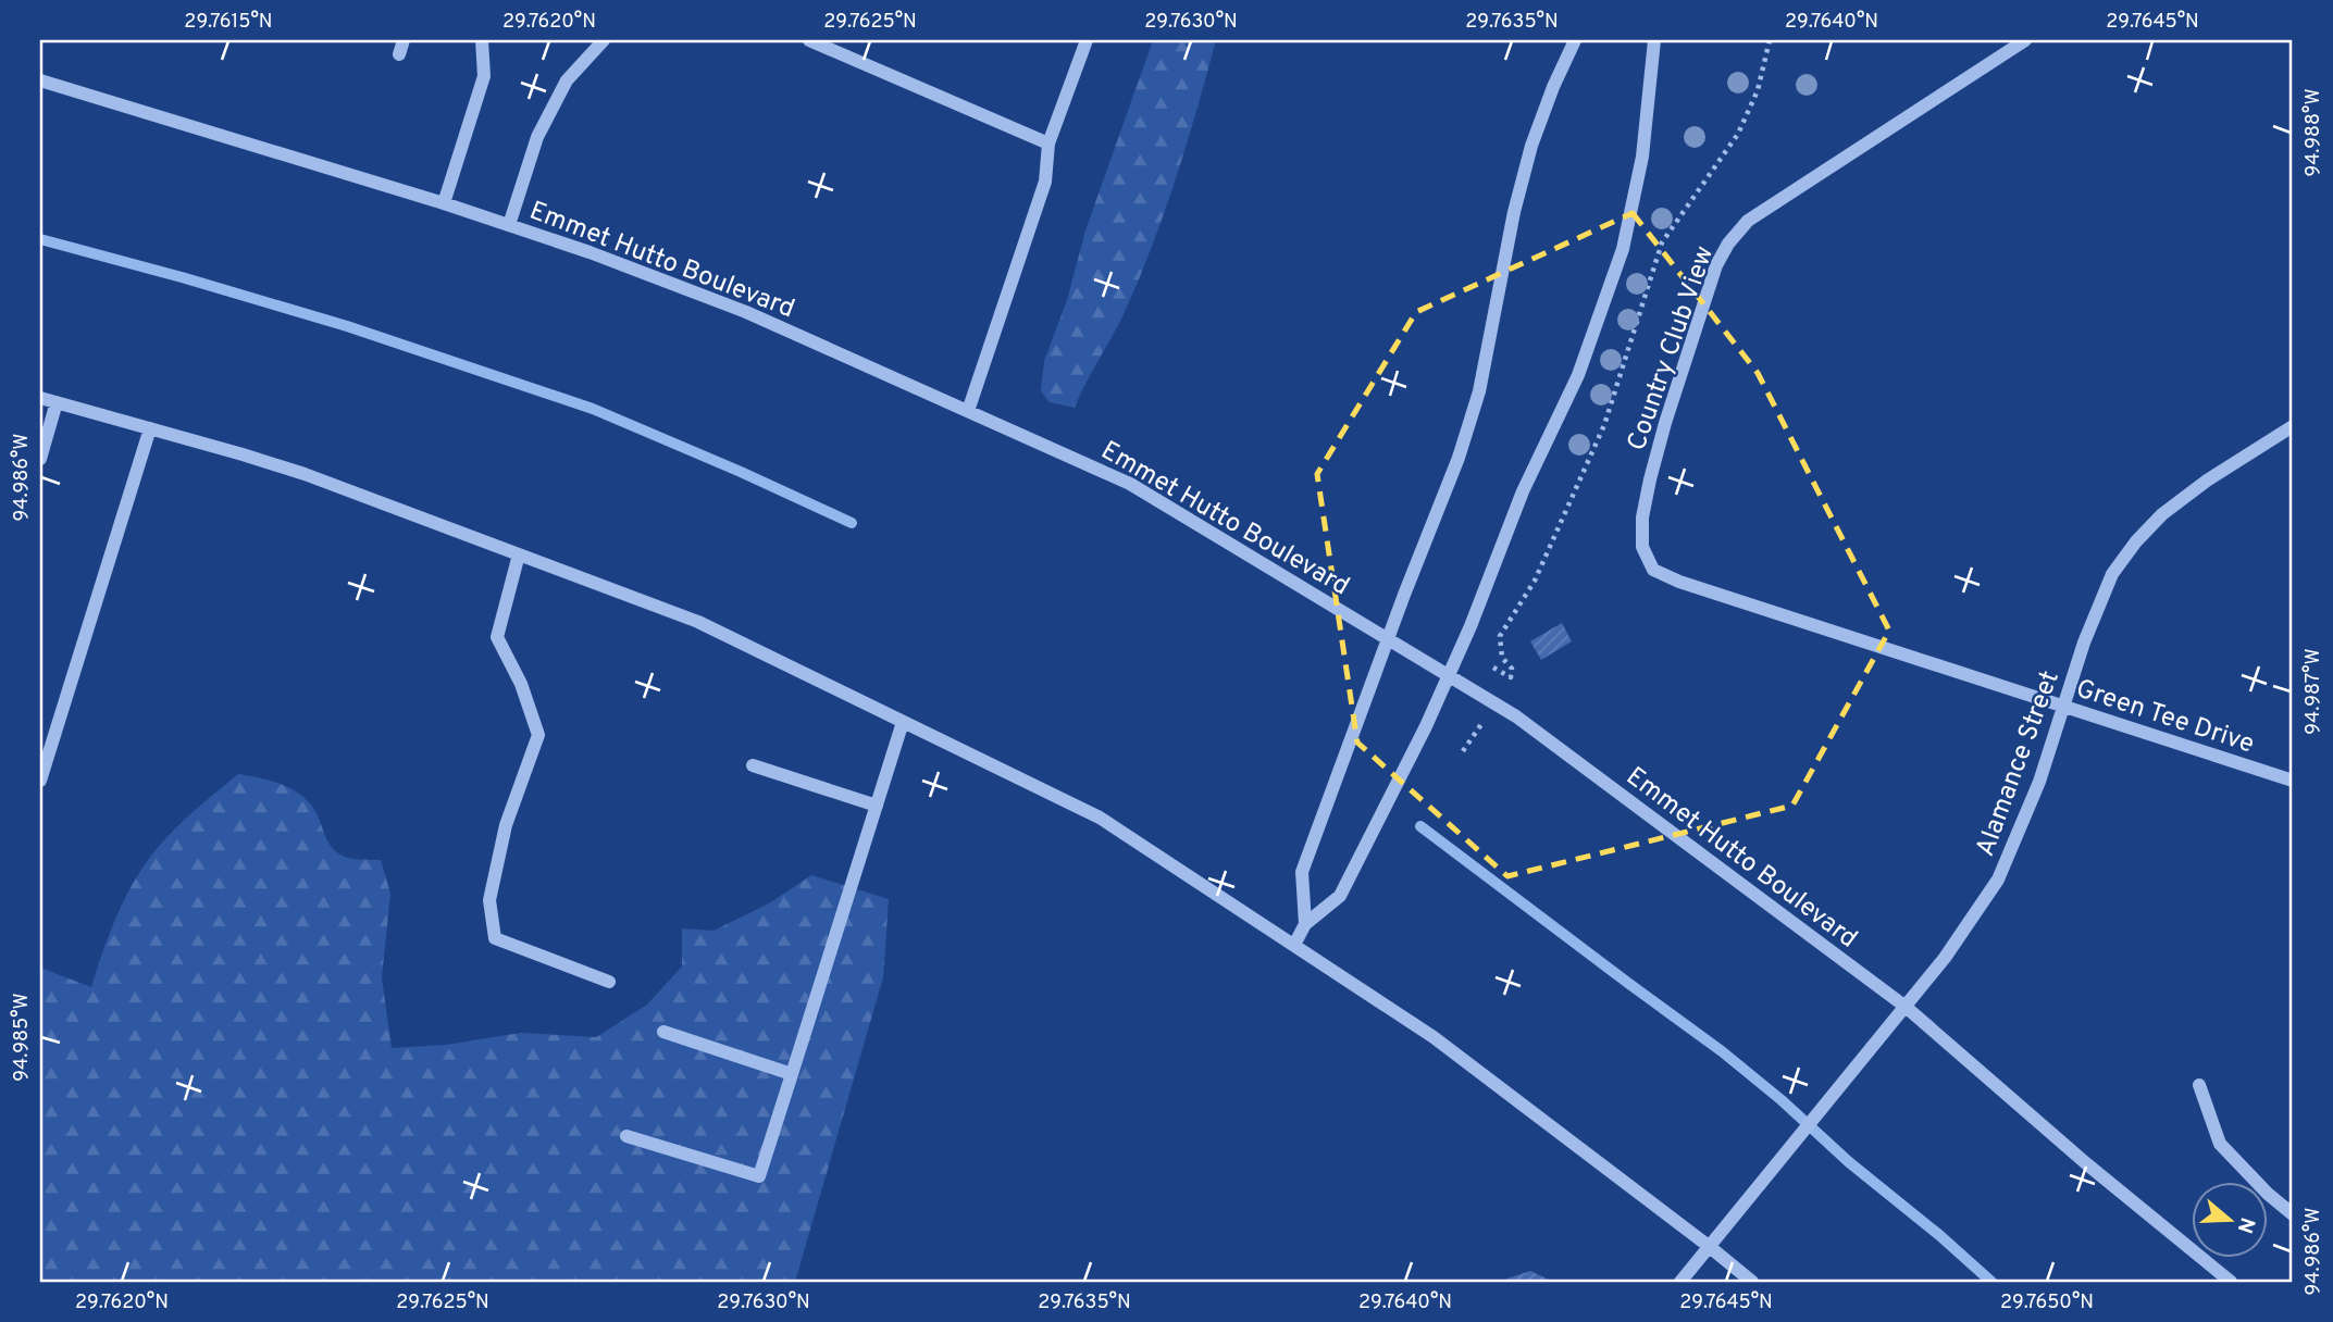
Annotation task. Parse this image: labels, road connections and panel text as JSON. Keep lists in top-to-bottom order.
{
  "streets": {
    "street": [
      "Emmet Hutto Boulevard",
      "Country Club View",
      "Green Tee Drive",
      "Alamance Street"
    ]
  },
  "crossings": [
    ["Emmet Hutto Boulevard", "Alamance Street"],
    ["Country Club View", "Green Tee Drive"],
    ["Green Tee Drive", "Alamance Street"]
  ],
  "north": "right",
  "coordinates": [
    "29.7615°N",
    "29.7620°N",
    "29.7625°N",
    "29.7630°N",
    "29.7635°N",
    "29.7640°N",
    "29.7645°N",
    "94.988°W",
    "94.986°W",
    "94.987°W",
    "94.985°W",
    "29.7650°N"
  ]
}
